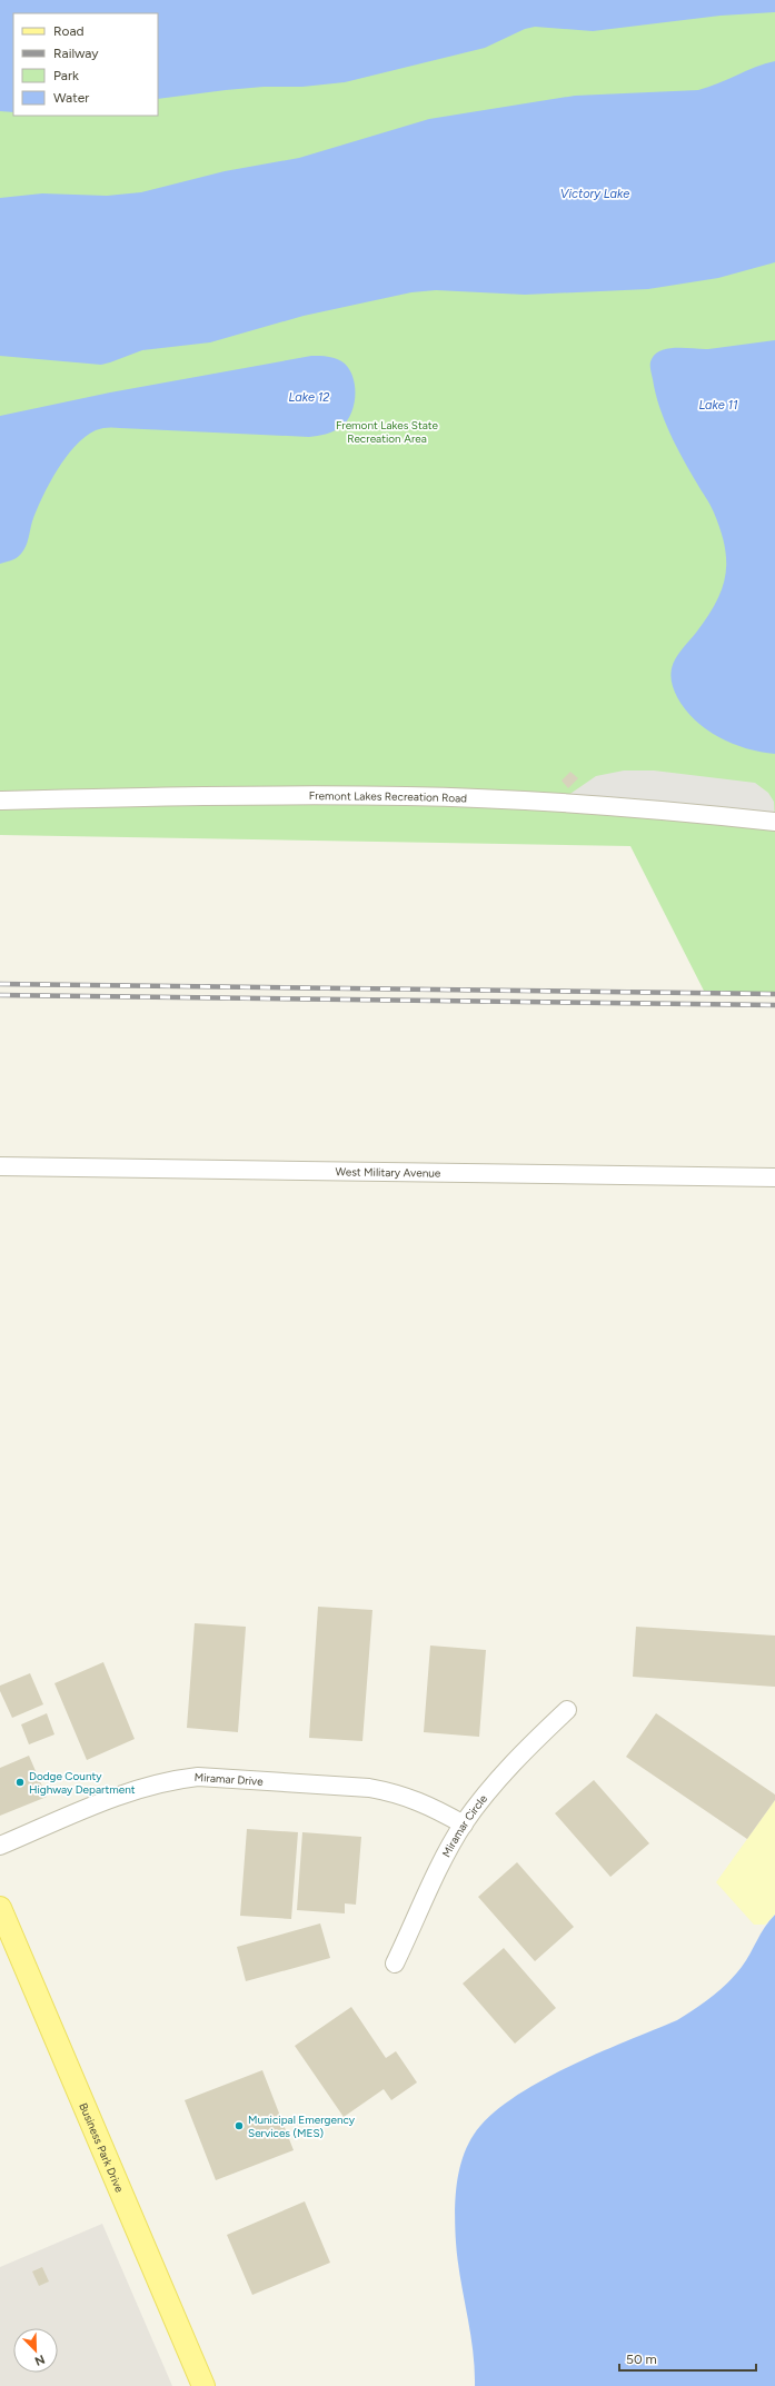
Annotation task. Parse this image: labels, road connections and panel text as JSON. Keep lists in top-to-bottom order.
{
  "streets": {
    "main road": ["Business Park Drive"],
    "street": [
      "Fremont Lakes Recreation Road",
      "West Military Avenue",
      "Miramar Drive",
      "Miramar Circle"
    ]
  },
  "crossings": [
    ["Miramar Drive", "Miramar Circle"]
  ],
  "water": ["Victory Lake", "Lake 12", "Lake 11"],
  "parks": ["Fremont Lakes State Recreation Area"],
  "places": ["Dodge County Highway Department", "Municipal Emergency Services (MES)"],
  "legend": [
    "Road",
    "Railway",
    "Park",
    "Water"
  ],
  "scale_bar": "50 m",
  "north": "bottom right"
}
